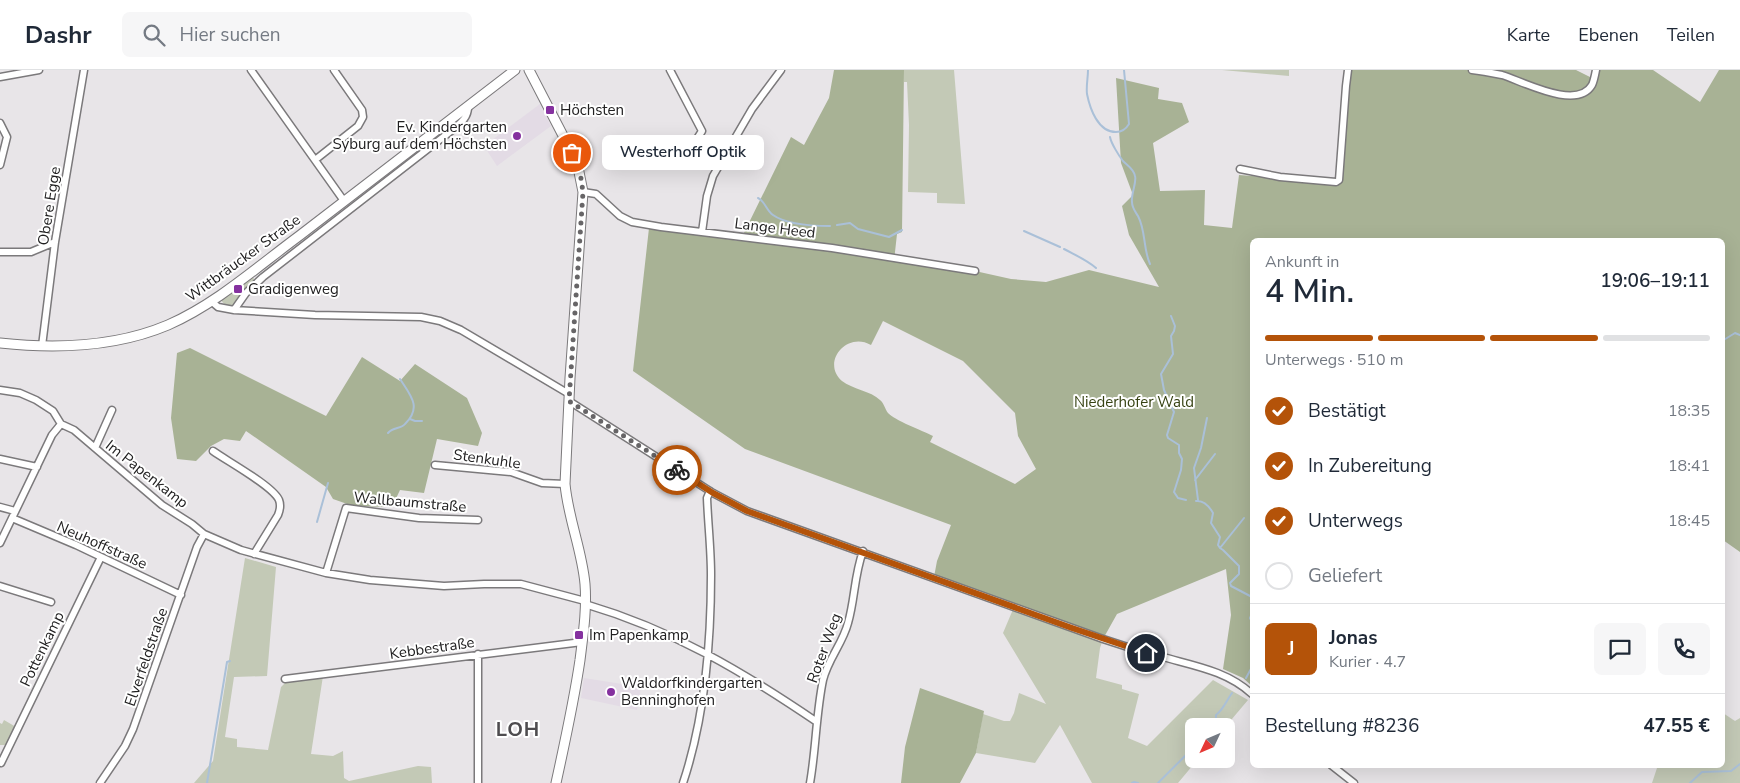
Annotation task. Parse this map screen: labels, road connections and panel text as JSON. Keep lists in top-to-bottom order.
{
  "streets": {
    "main road": ["Wittbräucker Straße"],
    "street": [
      "Obere Egge",
      "Lange Heed",
      "Stenkuhle",
      "Im Papenkamp",
      "Wallbaumstraße",
      "Neuhoffstraße",
      "Kebbestraße",
      "Roter Weg",
      "Pottenkamp",
      "Elverfeldstraße"
    ]
  },
  "crossings": [
    ["Obere Egge", "Wittbräucker Straße"],
    ["Im Papenkamp", "Wallbaumstraße"],
    ["Im Papenkamp", "Roter Weg"],
    ["Im Papenkamp", "Elverfeldstraße"],
    ["Neuhoffstraße", "Pottenkamp"],
    ["Neuhoffstraße", "Elverfeldstraße"]
  ],
  "districts": ["LOH"],
  "parks": ["Niederhofer Wald"],
  "places": {
    "transit": ["Höchsten", "Gradigenweg", "Im Papenkamp"],
    "other": ["Ev. Kindergarten Syburg auf dem Höchsten", "Westerhoff Optik", "Waldorfkindergarten Benninghofen"]
  },
  "north": "bottom left",
  "page": {
    "header": "Dashr",
    "search": "Hier suchen",
    "nav": ["Karte", "Ebenen", "Teilen"],
    "bubble": "Westerhoff Optik",
    "heading": ["4 Min.", "Ankunft in", "19:06–19:11"],
    "panel": [
      "Jonas",
      "Kurier · 4.7",
      "Bestellung #8236",
      "47.55 €"
    ],
    "bar": "Unterwegs · 510 m",
    "list": [
      ["Bestätigt", "18:35"],
      ["In Zubereitung", "18:41"],
      ["Unterwegs", "18:45"],
      "Geliefert"
    ],
    "round": "J"
  }
}
